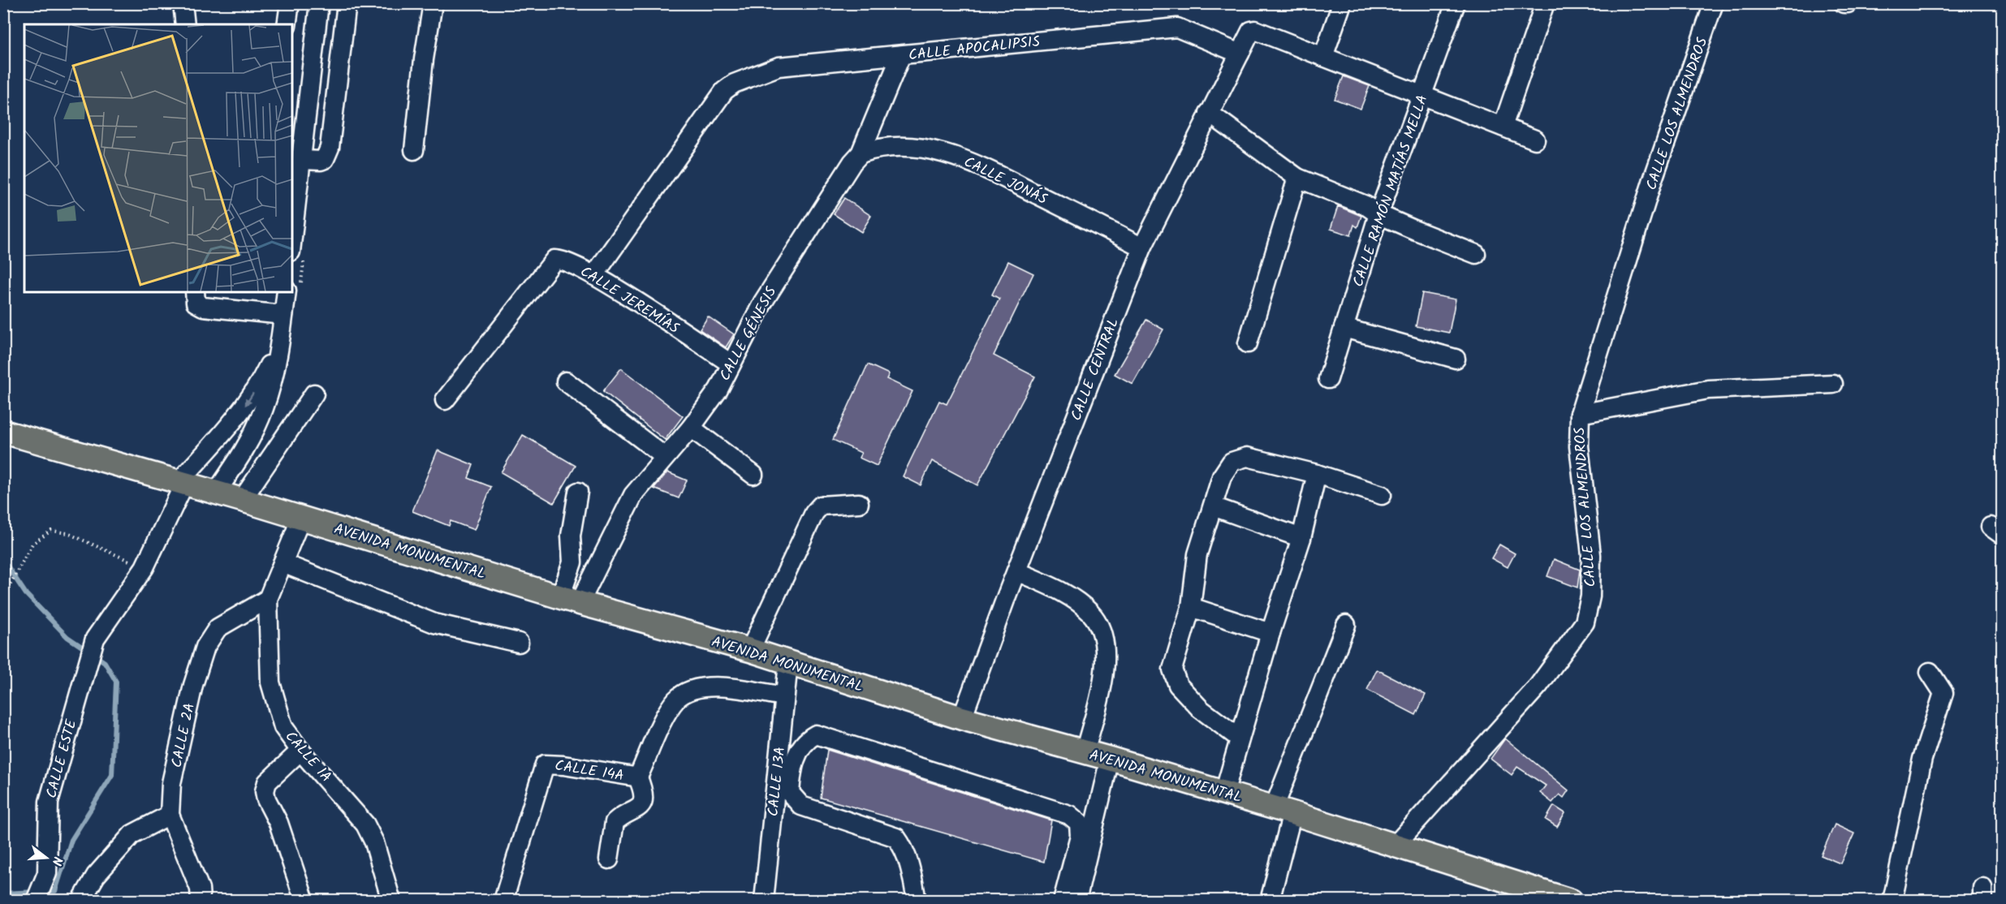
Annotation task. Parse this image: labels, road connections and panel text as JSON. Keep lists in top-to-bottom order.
{
  "streets": {
    "main road": ["AVENIDA MONUMENTAL"],
    "street": [
      "CALLE APOCALIPSIS",
      "CALLE LOS ALMENDROS",
      "CALLE JONÁS",
      "CALLE RAMÓN MATÍAS MELLA",
      "CALLE JEREMÍAS",
      "CALLE GÉNESIS",
      "CALLE CENTRAL",
      "CALLE 2A",
      "CALLE 1A",
      "CALLE ESTE",
      "CALLE 14A",
      "CALLE 13A"
    ]
  },
  "crossings": [
    ["CALLE APOCALIPSIS", "CALLE JEREMÍAS"],
    ["CALLE APOCALIPSIS", "CALLE GÉNESIS"],
    ["CALLE APOCALIPSIS", "CALLE CENTRAL"],
    ["CALLE LOS ALMENDROS", "AVENIDA MONUMENTAL"],
    ["CALLE JONÁS", "CALLE GÉNESIS"],
    ["CALLE JONÁS", "CALLE CENTRAL"],
    ["CALLE JEREMÍAS", "CALLE GÉNESIS"],
    ["CALLE GÉNESIS", "AVENIDA MONUMENTAL"],
    ["CALLE CENTRAL", "AVENIDA MONUMENTAL"],
    ["AVENIDA MONUMENTAL", "CALLE 1A"],
    ["AVENIDA MONUMENTAL", "CALLE 13A"],
    ["CALLE 2A", "CALLE 1A"],
    ["CALLE 14A", "CALLE 13A"]
  ],
  "north": "right"
}
